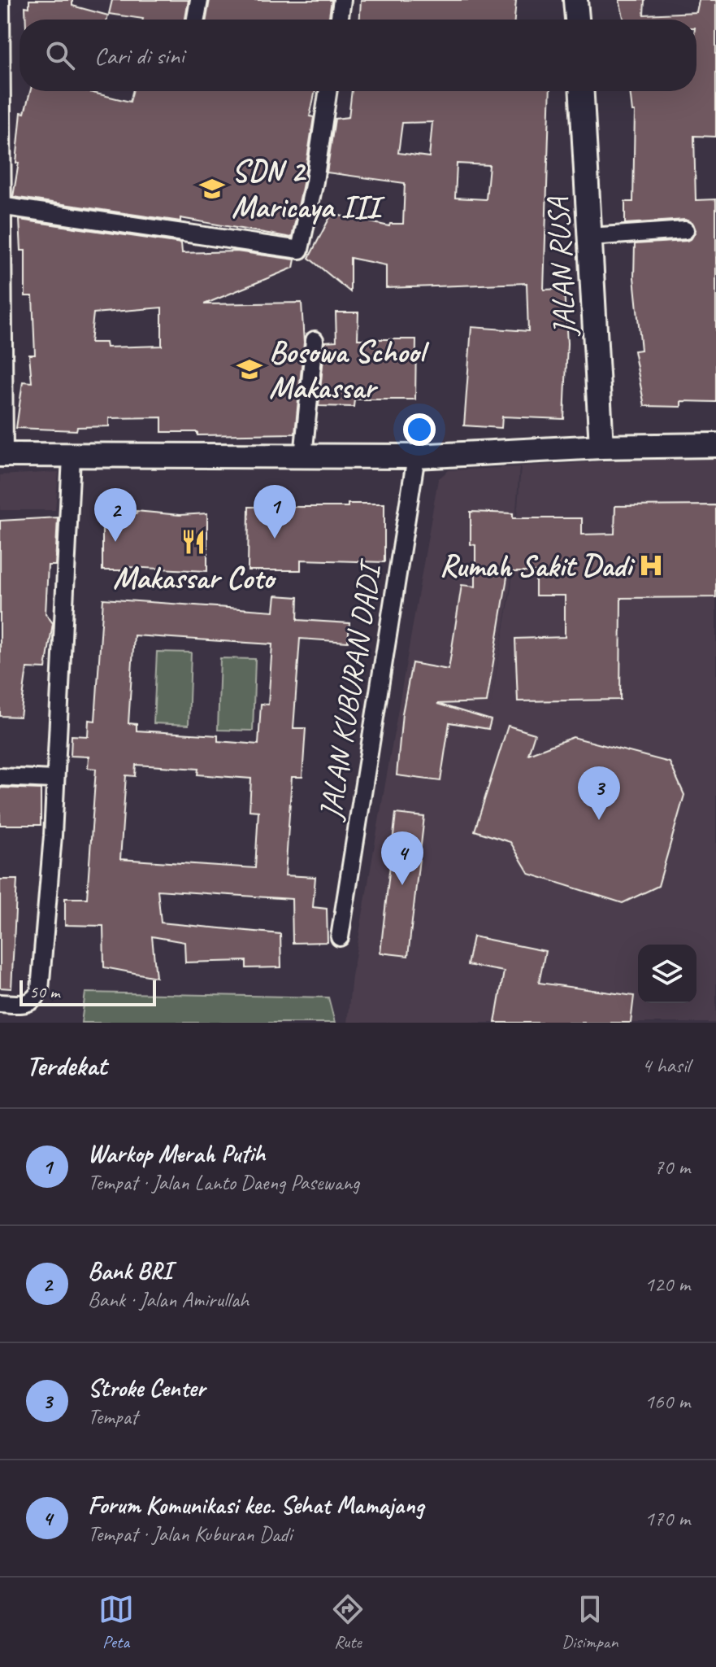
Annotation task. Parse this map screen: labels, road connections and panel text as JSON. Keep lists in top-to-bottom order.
{
  "streets": {
    "main road": ["JALAN RUSA"],
    "street": ["JALAN KUBURAN DADI"]
  },
  "places": {
    "school or university": ["SDN 2 Maricaya III", "Bosowa School Makassar"],
    "restaurant": ["Makassar Coto"],
    "hospital": ["Rumah Sakit Dadi"]
  },
  "scale_bar": "50 m",
  "page": {
    "search": "Cari di sini",
    "pins": [
      "1",
      "2",
      "3",
      "4"
    ],
    "scale": "50 m",
    "heading": ["Terdekat", "4 hasil"],
    "list": [
      {
        "mark": "1",
        "name": "Warkop Merah Putih",
        "note": "Tempat · Jalan Lanto Daeng Pasewang",
        "value": "70 m"
      },
      {
        "mark": "2",
        "name": "Bank BRI",
        "note": "Bank · Jalan Amirullah",
        "value": "120 m"
      },
      {
        "mark": "3",
        "name": "Stroke Center",
        "note": "Tempat",
        "value": "160 m"
      },
      {
        "mark": "4",
        "name": "Forum Komunikasi kec. Sehat Mamajang",
        "note": "Tempat · Jalan Kuburan Dadi",
        "value": "170 m"
      }
    ],
    "nav": ["Peta", "Rute", "Disimpan"]
  }
}
